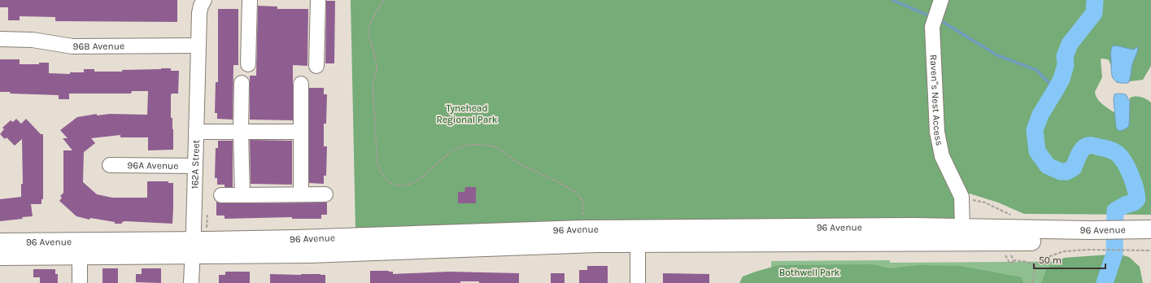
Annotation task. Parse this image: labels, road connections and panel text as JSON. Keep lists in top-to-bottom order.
{
  "streets": {
    "main road": ["96 Avenue"],
    "street": [
      "96B Avenue",
      "Raven\"s Nest Access",
      "162A Street",
      "96A Avenue"
    ]
  },
  "crossings": [
    ["96B Avenue", "162A Street"],
    ["162A Street", "96A Avenue"],
    ["162A Street", "96 Avenue"]
  ],
  "parks": ["Tynehead Regional Park", "Bothwell Park"],
  "scale_bar": "50 m"
}
